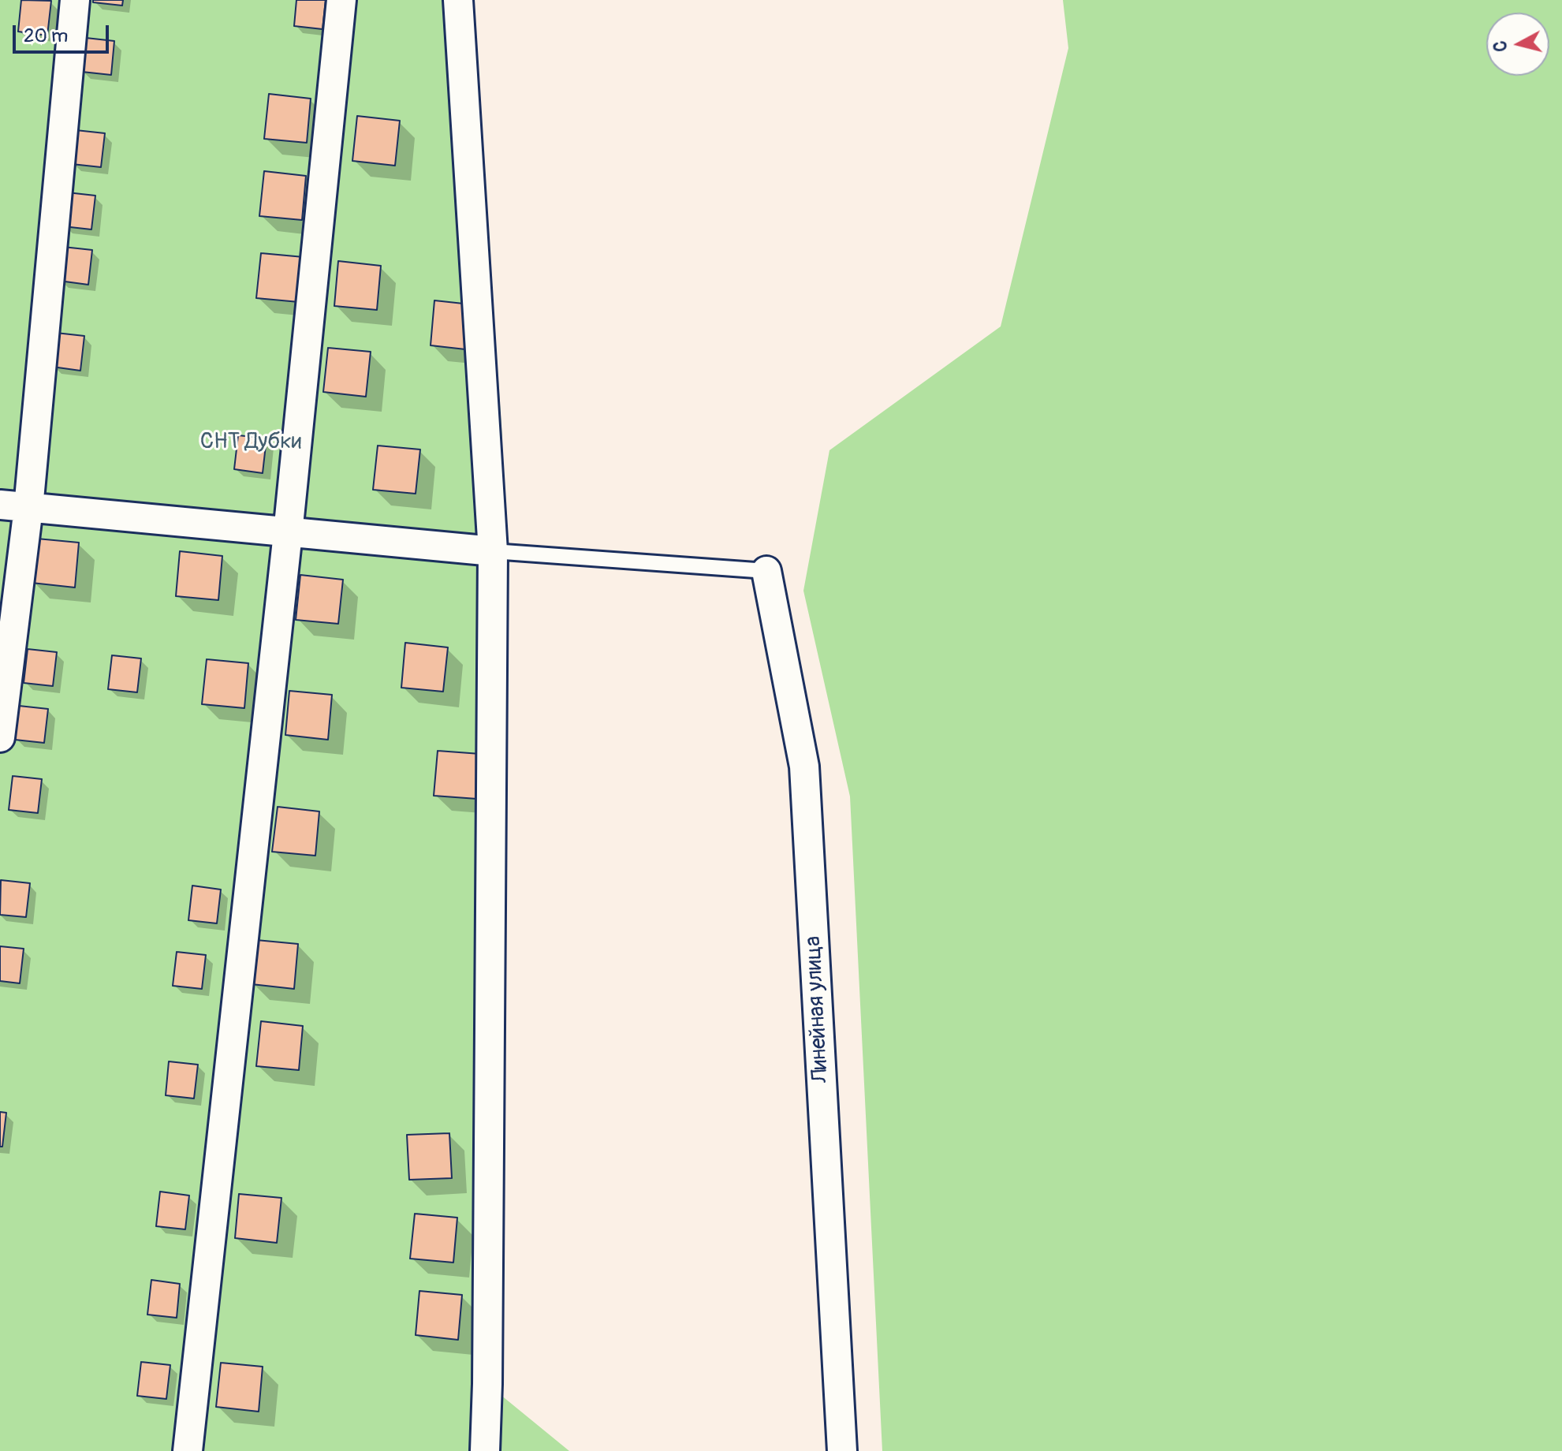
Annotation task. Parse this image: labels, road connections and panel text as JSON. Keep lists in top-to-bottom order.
{
  "streets": {
    "street": ["Линейная улица"]
  },
  "parks": ["СНТ Дубки"],
  "scale_bar": "20 m",
  "north": "left"
}
